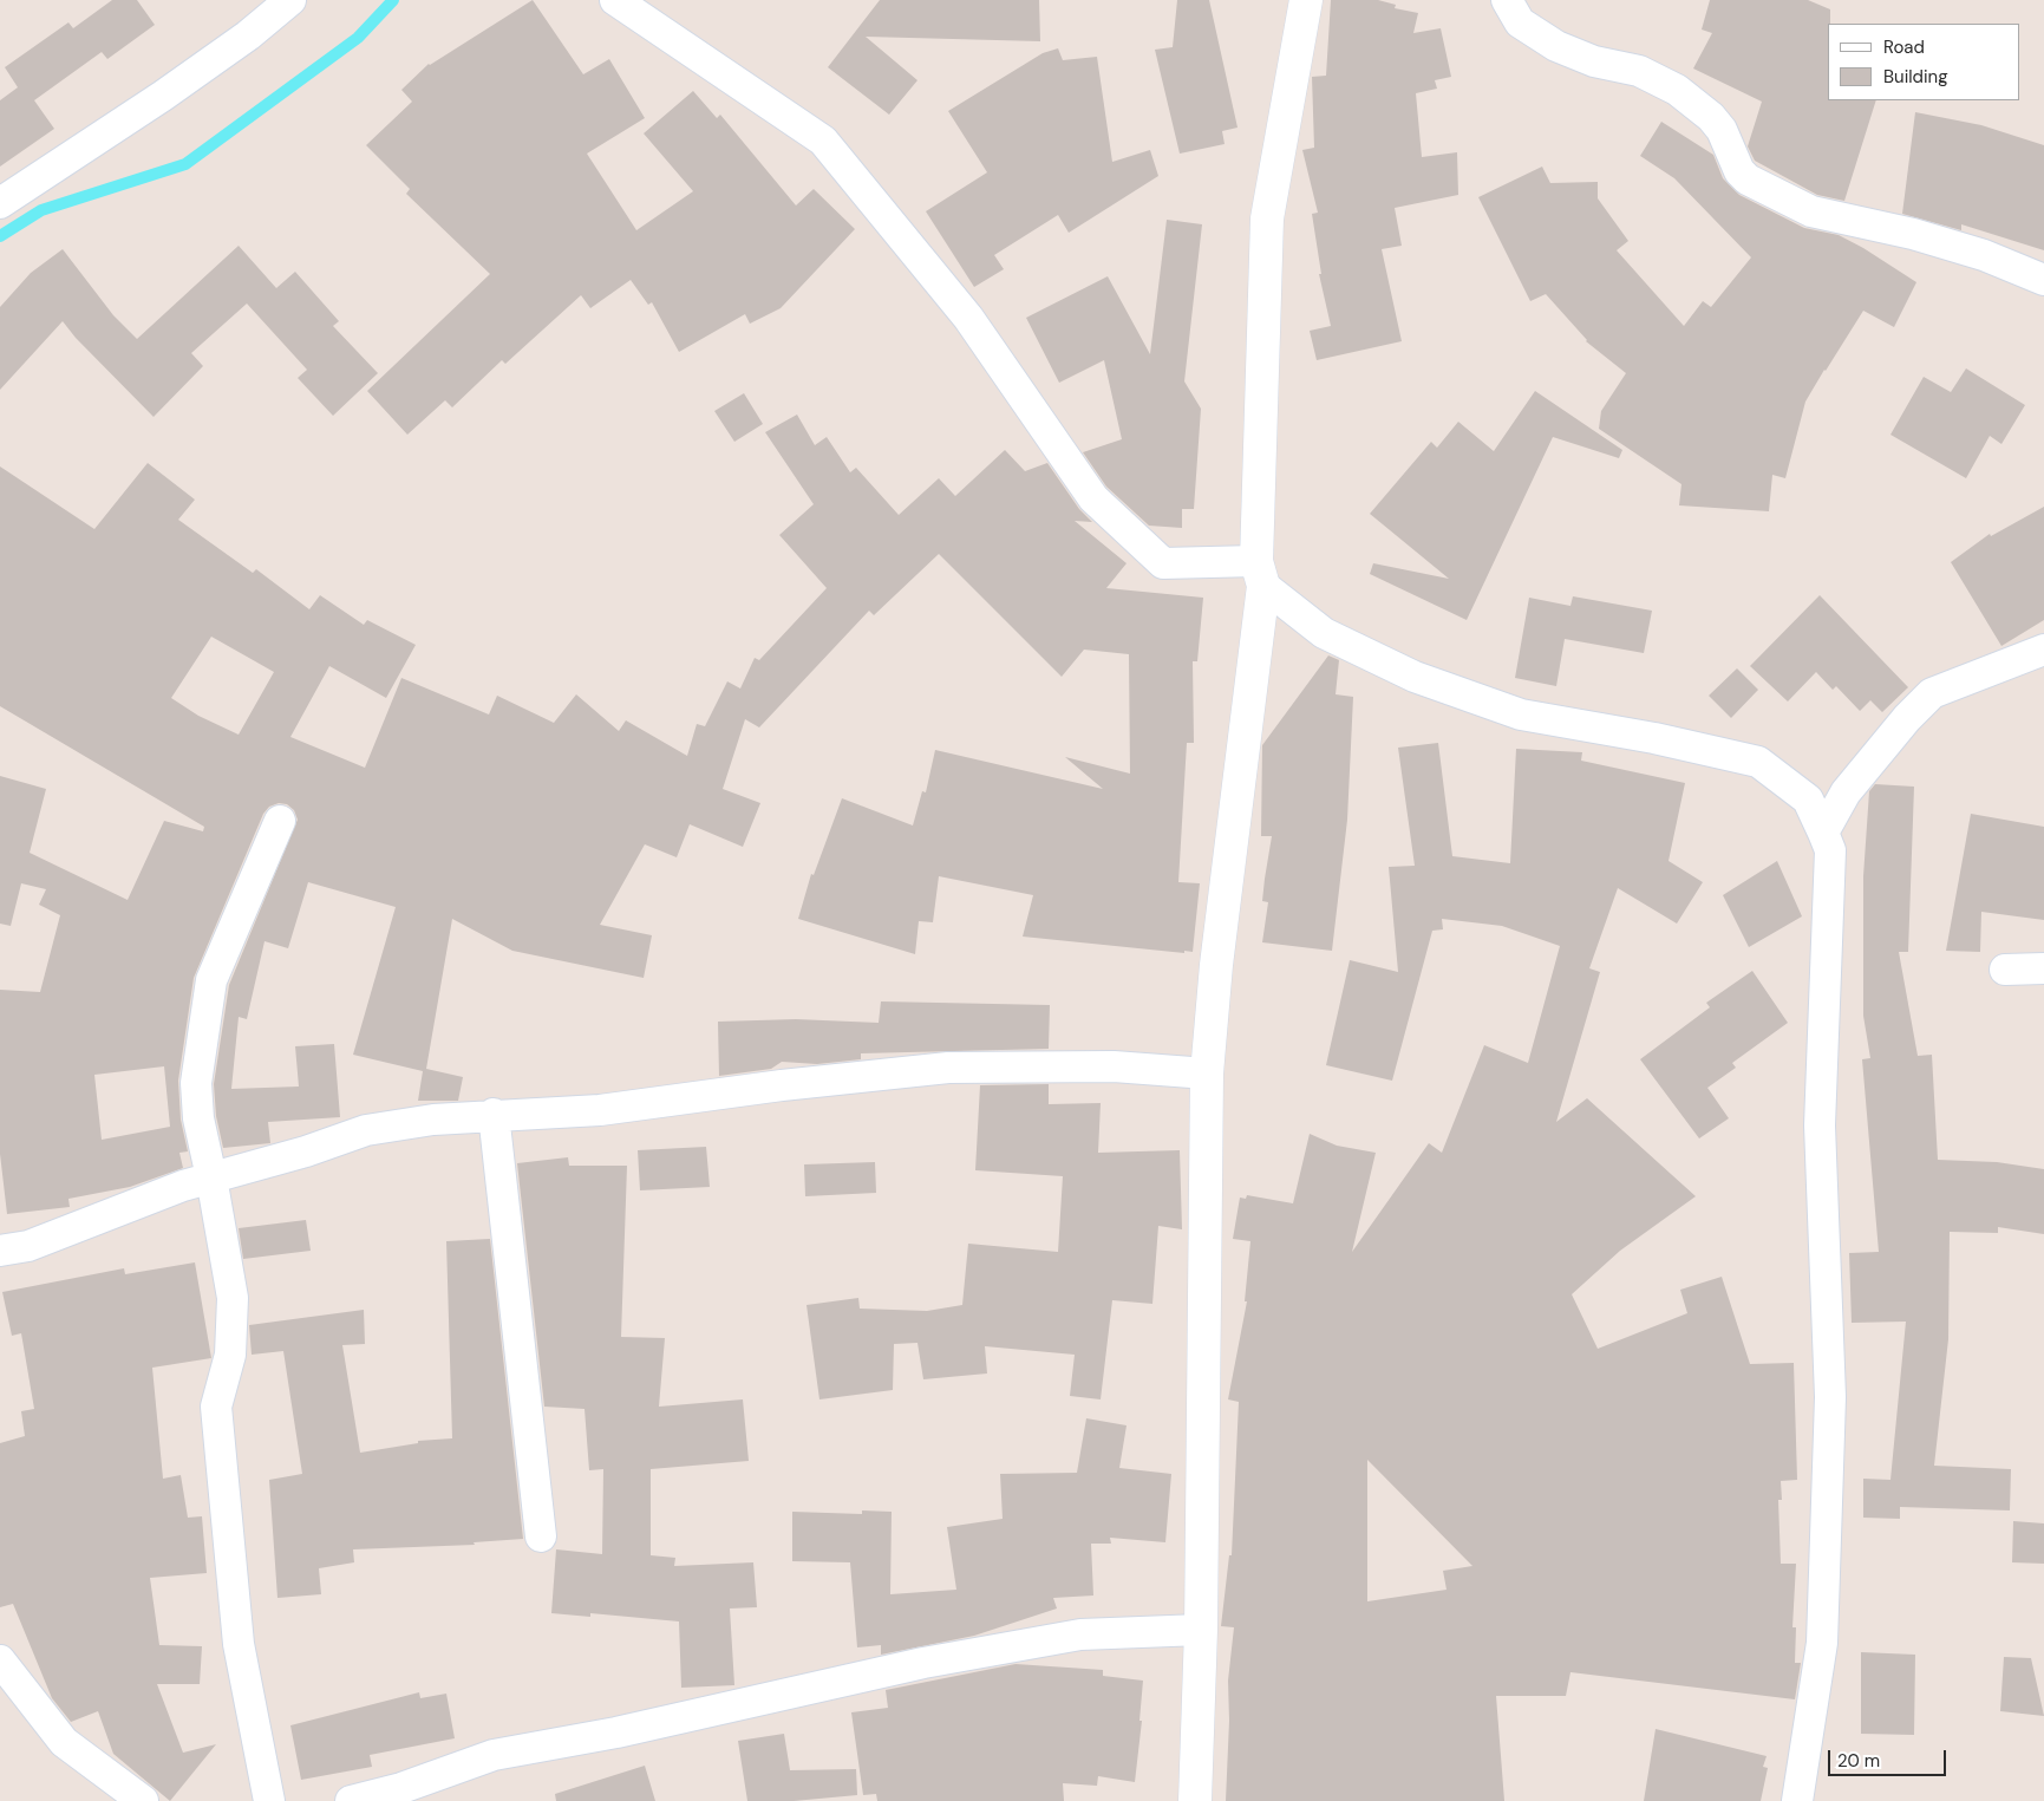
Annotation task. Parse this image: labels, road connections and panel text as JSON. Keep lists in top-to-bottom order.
{
  "legend": ["Road", "Building"],
  "scale_bar": "20 m"
}
